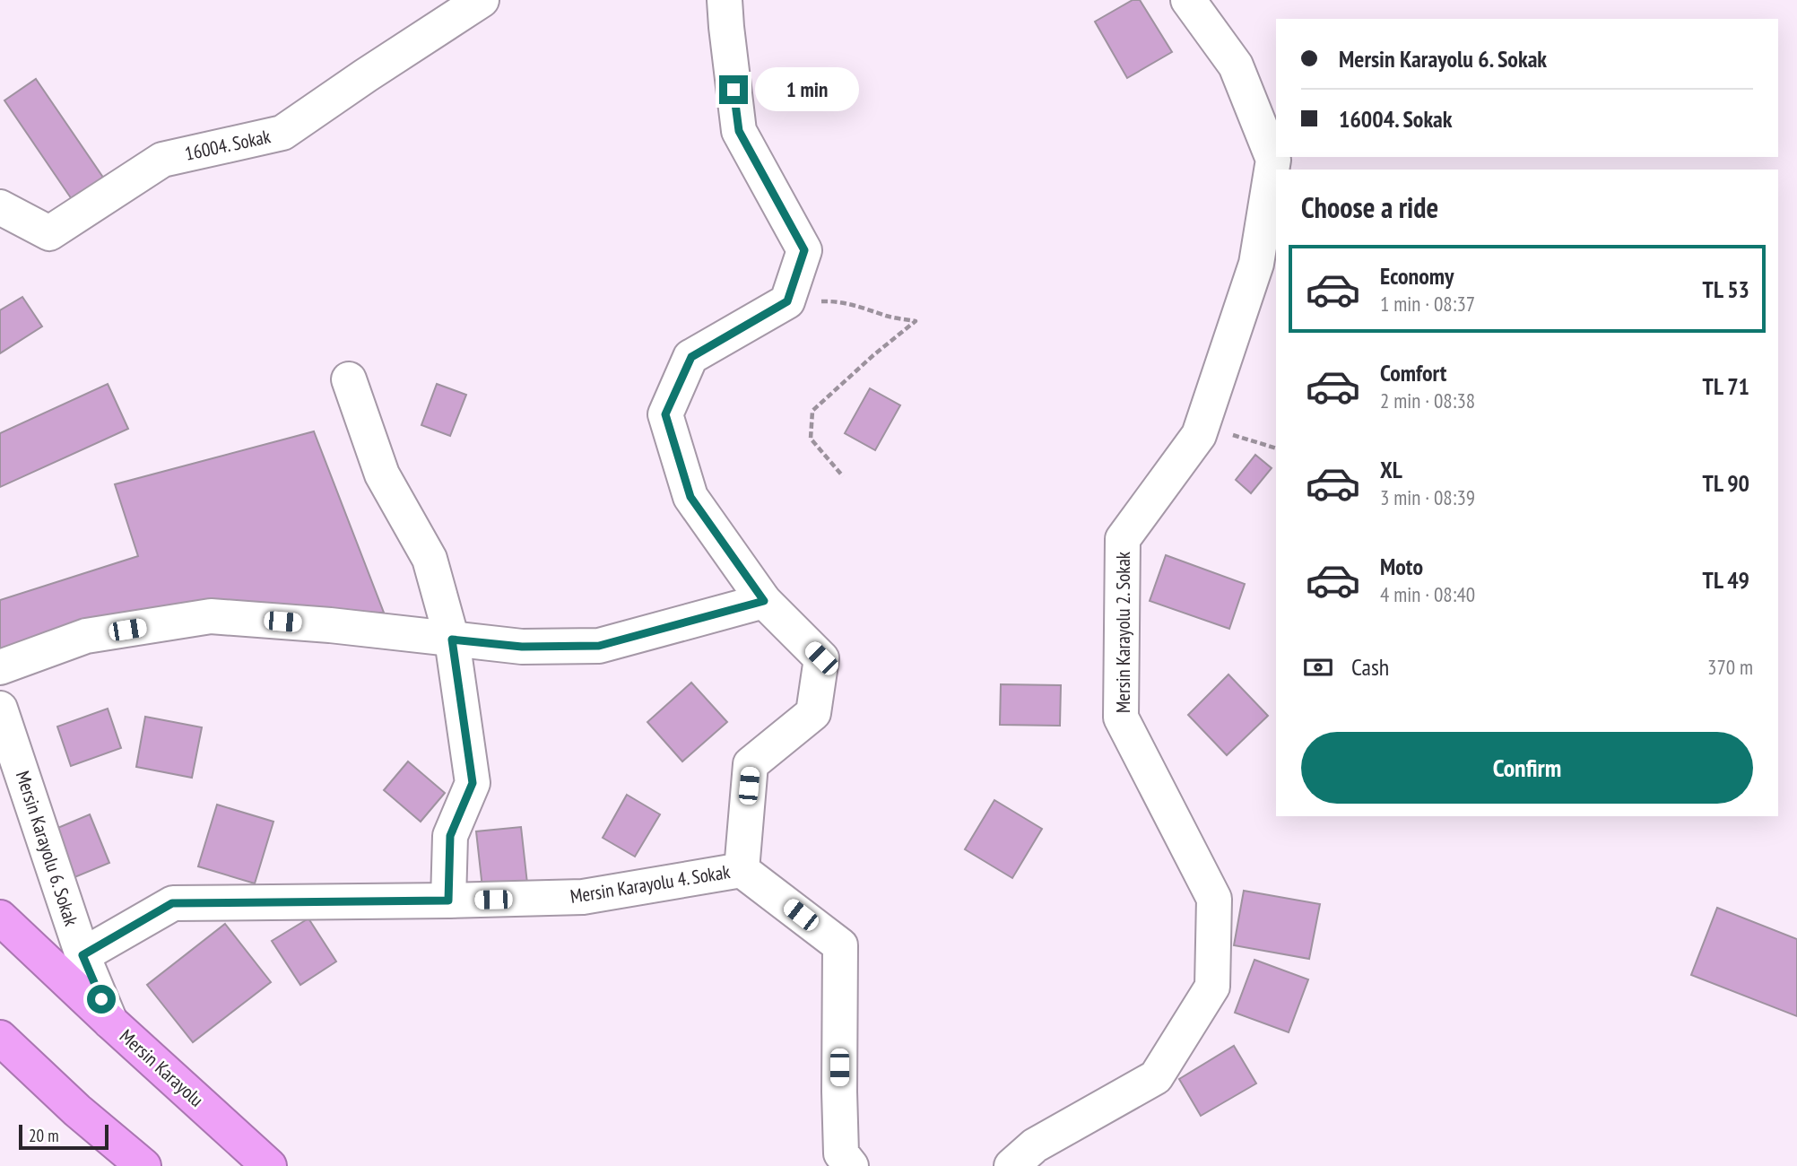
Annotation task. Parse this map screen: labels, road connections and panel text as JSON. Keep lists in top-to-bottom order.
{
  "streets": {
    "highway": ["Mersin Karayolu"],
    "street": [
      "16004. Sokak",
      "Mersin Karayolu 2. Sokak",
      "Mersin Karayolu 6. Sokak",
      "Mersin Karayolu 4. Sokak"
    ]
  },
  "crossings": [
    ["Mersin Karayolu 6. Sokak", "Mersin Karayolu 4. Sokak"],
    ["Mersin Karayolu 6. Sokak", "Mersin Karayolu"]
  ],
  "scale_bar": "20 m",
  "page": {
    "banner": ["Mersin Karayolu 6. Sokak", "16004. Sokak"],
    "bubble": "1 min",
    "heading": "Choose a ride",
    "list": [
      {
        "name": "Economy",
        "note": "1 min · 08:37",
        "value": "TL 53"
      },
      {
        "name": "Comfort",
        "note": "2 min · 08:38",
        "value": "TL 71"
      },
      {
        "name": "XL",
        "note": "3 min · 08:39",
        "value": "TL 90"
      },
      {
        "name": "Moto",
        "note": "4 min · 08:40",
        "value": "TL 49"
      }
    ],
    "pay": ["Cash", "370 m"],
    "buttons": "Confirm",
    "scale": "20 m"
  }
}
